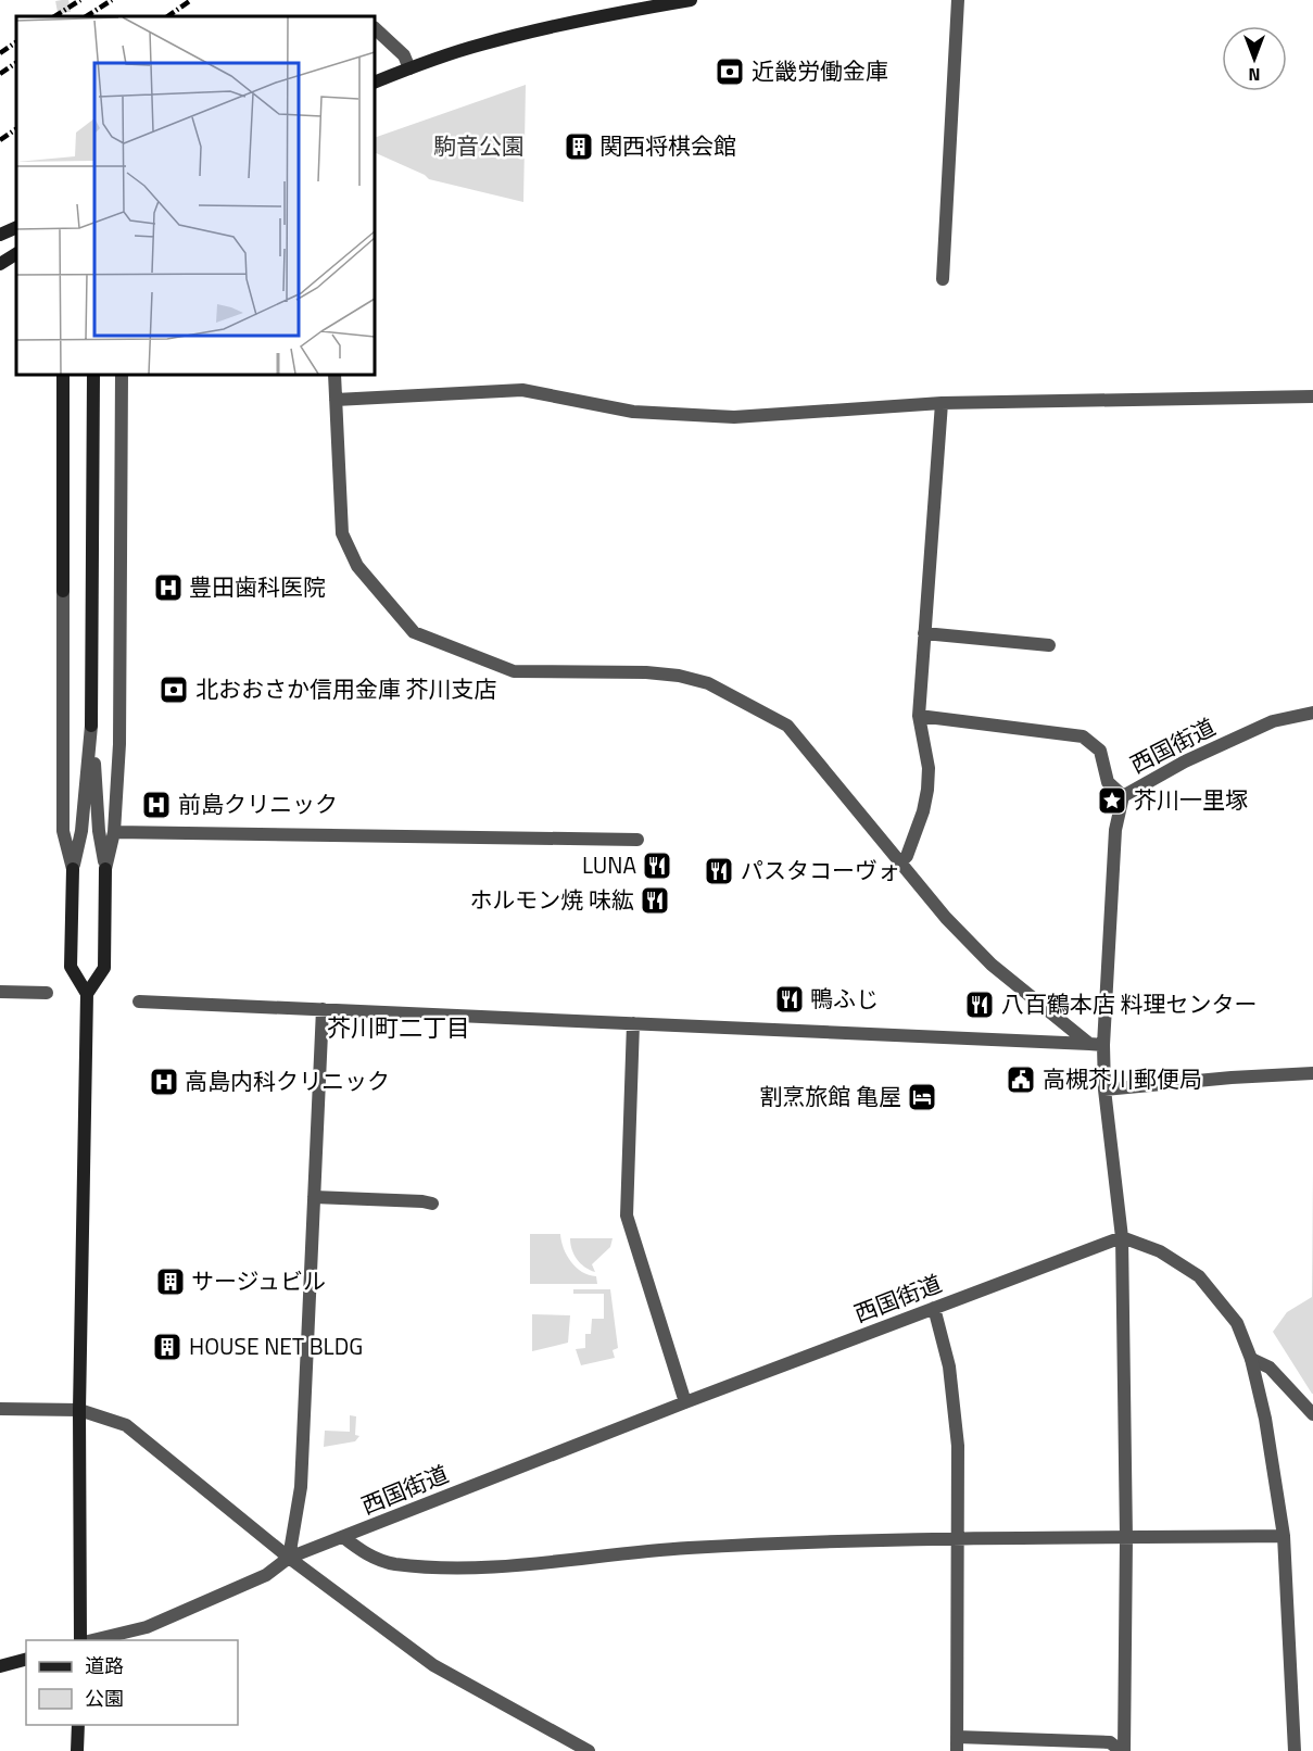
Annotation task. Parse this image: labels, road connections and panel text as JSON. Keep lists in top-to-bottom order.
{
  "streets": {
    "street": ["西国街道"]
  },
  "districts": ["芥川町二丁目"],
  "parks": ["駒音公園"],
  "places": {
    "bank": ["近畿労働金庫", "北おおさか信用金庫 芥川支店"],
    "building": ["関西将棋会館", "サージュビル", "HOUSE NET BLDG"],
    "hospital": ["豊田歯科医院", "前島クリニック", "高島内科クリニック"],
    "place": ["芥川一里塚"],
    "restaurant": [
      "LUNA",
      "パスタコーヴォ",
      "ホルモン焼 味紘",
      "鴨ふじ",
      "八百鶴本店 料理センター"
    ],
    "public building": ["高槻芥川郵便局"],
    "hotel": ["割烹旅館 亀屋"]
  },
  "legend": ["道路", "公園"],
  "north": "bottom"
}
